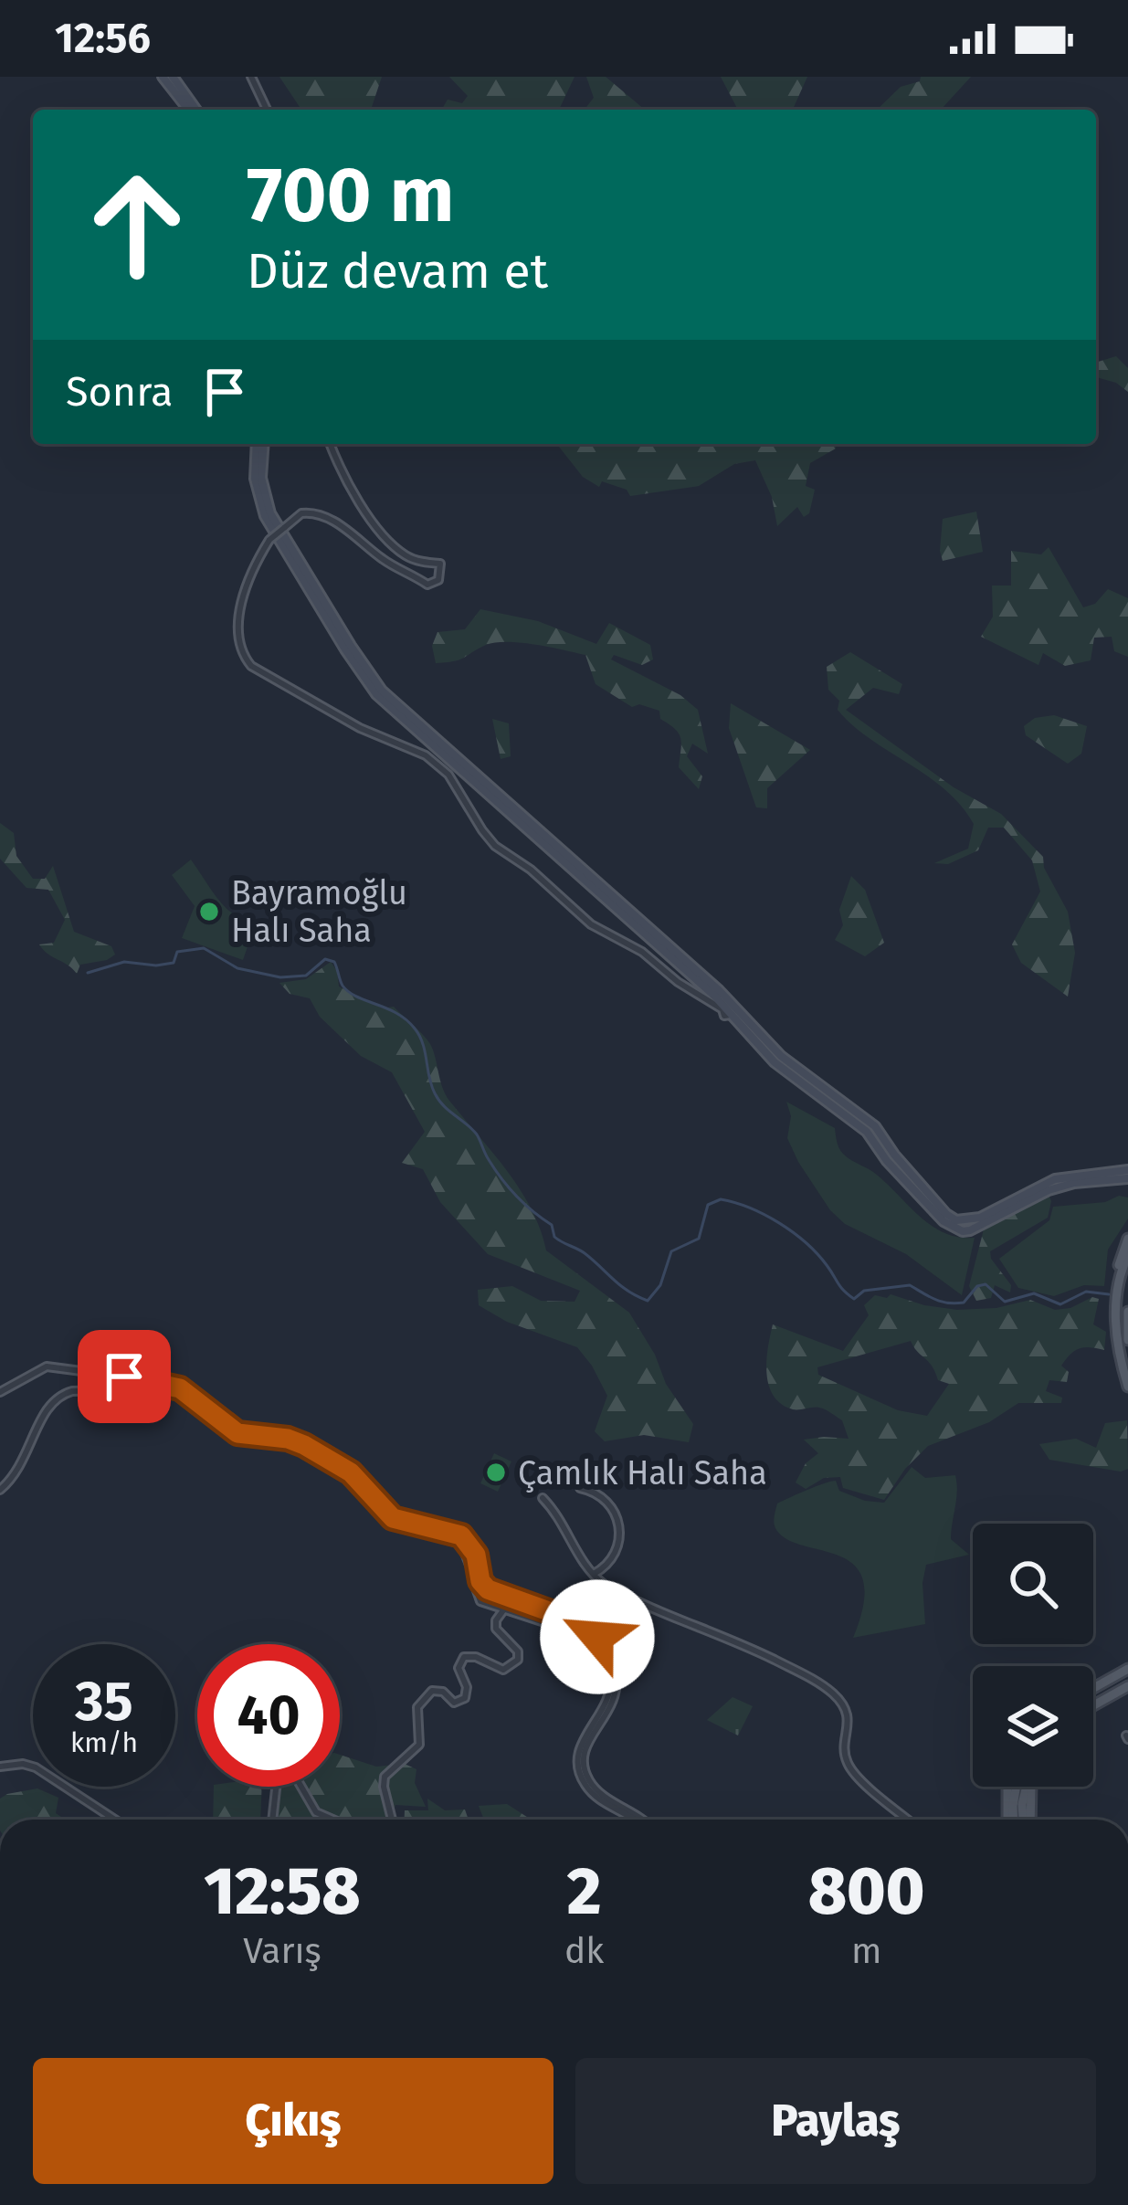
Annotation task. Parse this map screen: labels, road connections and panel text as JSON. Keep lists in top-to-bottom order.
{
  "places": ["Bayramoğlu Halı Saha", "Çamlık Halı Saha"],
  "page": {
    "status": "12:56",
    "turn": ["700 m", "Düz devam et"],
    "then": "Sonra",
    "speed": "35 km/h",
    "limit": "40",
    "eta": [
      "12:58",
      "Varış",
      "2",
      "dk",
      "800",
      "m"
    ],
    "buttons": ["Çıkış", "Paylaş"]
  }
}
